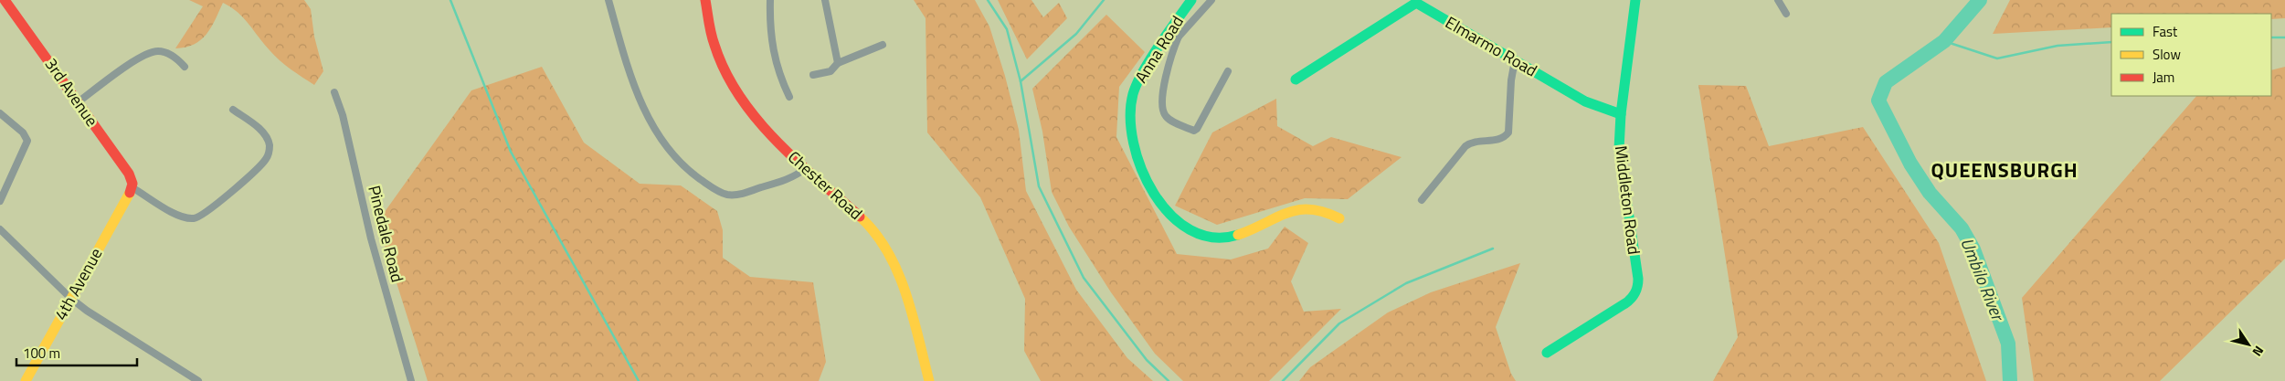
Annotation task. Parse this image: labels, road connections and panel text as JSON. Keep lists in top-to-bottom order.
{
  "streets": {
    "street": [
      "Elmarmo Road",
      "Anna Road",
      "3rd Avenue",
      "Chester Road",
      "Middleton Road",
      "Pinedale Road",
      "4th Avenue"
    ]
  },
  "crossings": [
    ["Elmarmo Road", "Middleton Road"],
    ["3rd Avenue", "4th Avenue"]
  ],
  "districts": ["QUEENSBURGH"],
  "water": ["Umbilo River"],
  "legend": ["Fast", "Slow", "Jam"],
  "scale_bar": "100 m",
  "north": "bottom right"
}
